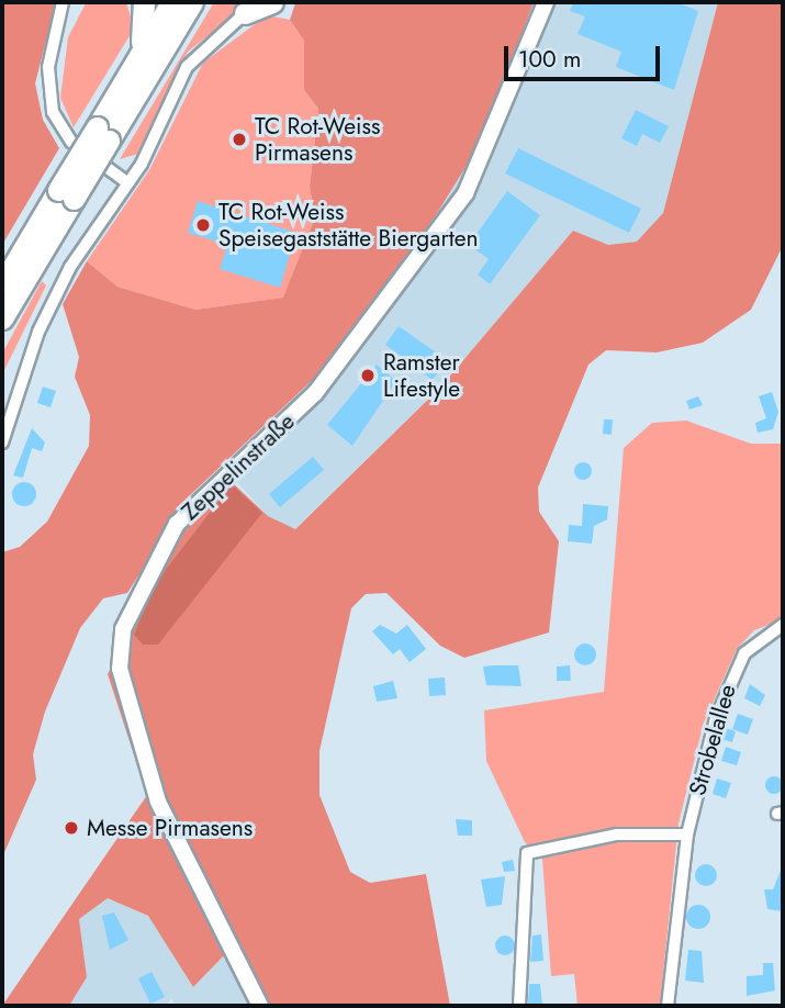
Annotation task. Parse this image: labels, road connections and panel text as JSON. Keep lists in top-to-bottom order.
{
  "streets": {
    "street": ["Zeppelinstraße", "Strobelallee"]
  },
  "places": [
    "TC Rot-Weiss Pirmasens",
    "TC Rot-Weiss Speisegaststätte Biergarten",
    "Ramster Lifestyle",
    "Messe Pirmasens"
  ],
  "scale_bar": "100 m"
}
